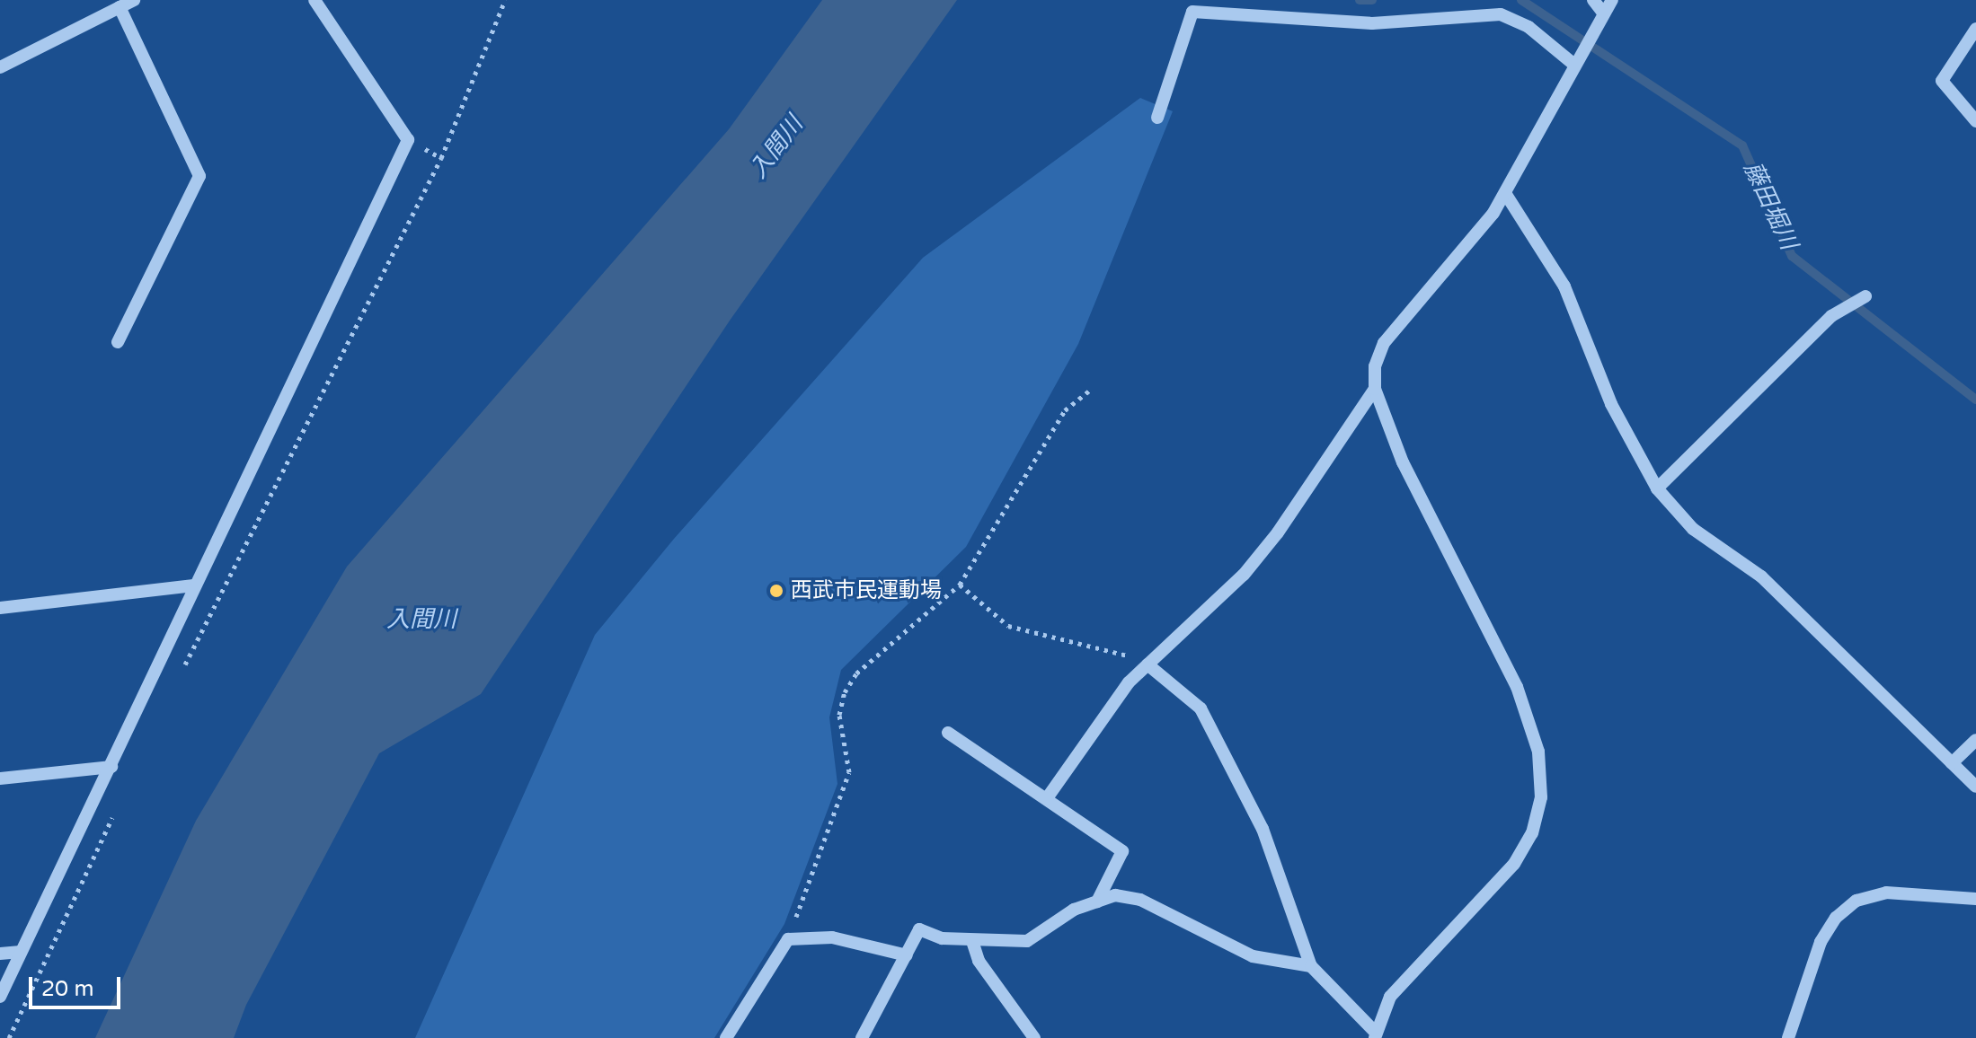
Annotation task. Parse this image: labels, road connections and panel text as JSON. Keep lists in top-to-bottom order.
{
  "water": ["入間川", "藤田堀川"],
  "places": ["西武市民運動場"],
  "scale_bar": "20 m"
}
